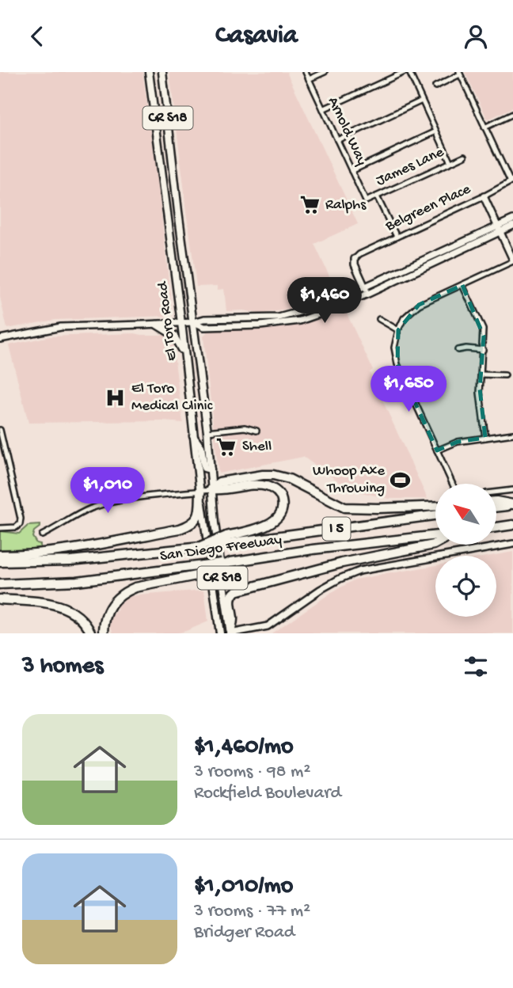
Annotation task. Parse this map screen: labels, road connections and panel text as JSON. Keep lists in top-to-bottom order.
{
  "streets": {
    "highway": ["I 5", "San Diego Freeway"],
    "main road": ["CR S18", "El Toro Road"],
    "street": ["Arnold Way", "James Lane", "Belgreen Place"]
  },
  "crossings": [
    ["Arnold Way", "James Lane"]
  ],
  "places": {
    "supermarket": ["Ralphs", "Shell"],
    "hospital": ["El Toro Medical Clinic"],
    "sports": ["Whoop Axe Throwing"]
  },
  "north": "top left",
  "page": {
    "header": "Casavia",
    "price": ["$1,460", "$1,650", "$1,010"],
    "heading": "3 homes",
    "list": [
      {
        "name": "$1,460/mo",
        "note": "3 rooms · 98 m² · Rockfield Boulevard"
      },
      {
        "name": "$1,010/mo",
        "note": "3 rooms · 77 m² · Bridger Road"
      }
    ]
  }
}
